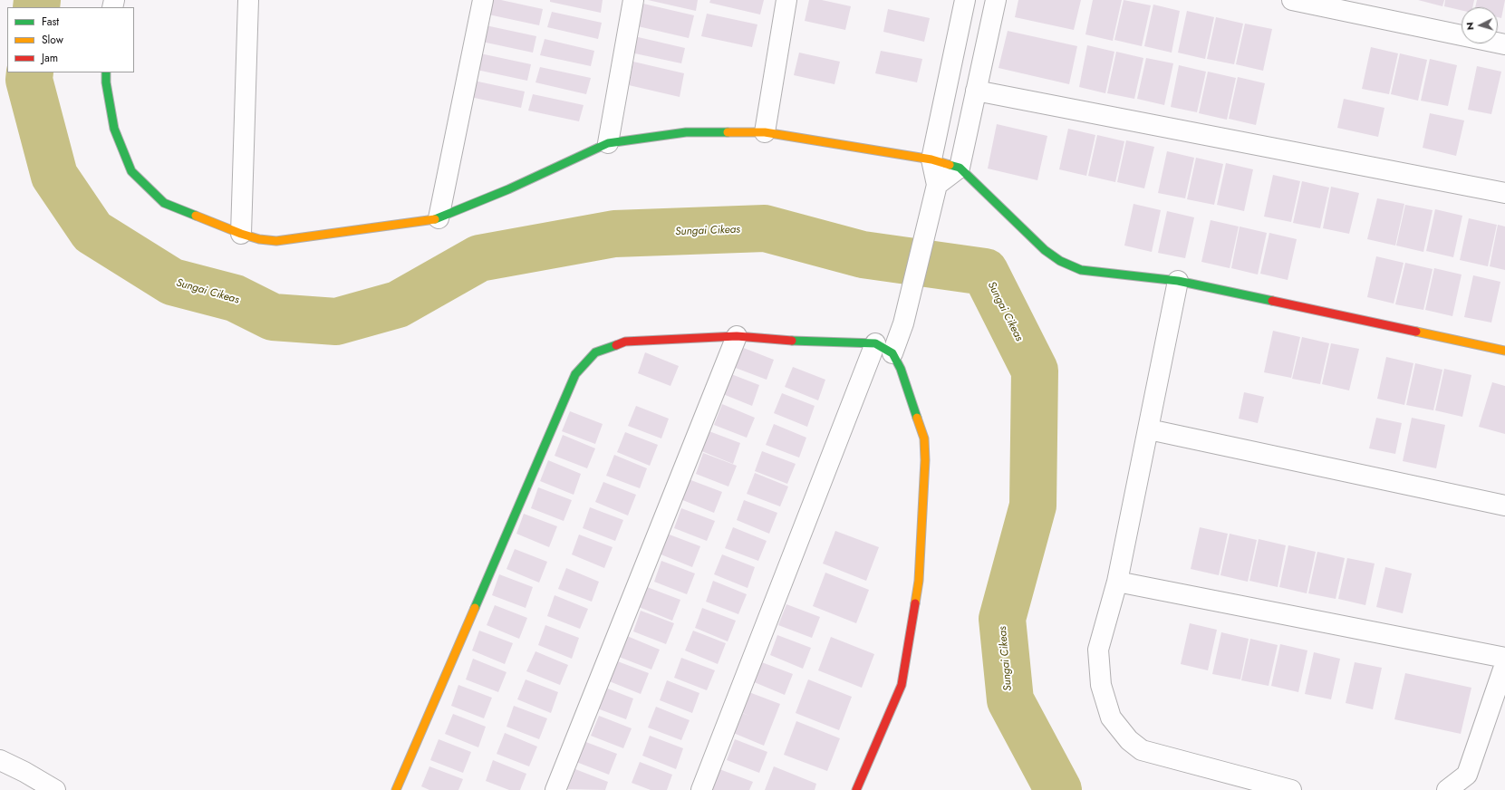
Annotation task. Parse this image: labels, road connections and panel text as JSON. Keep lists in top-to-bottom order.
{
  "water": ["Sungai Cikeas"],
  "legend": ["Fast", "Slow", "Jam"],
  "north": "left"
}
